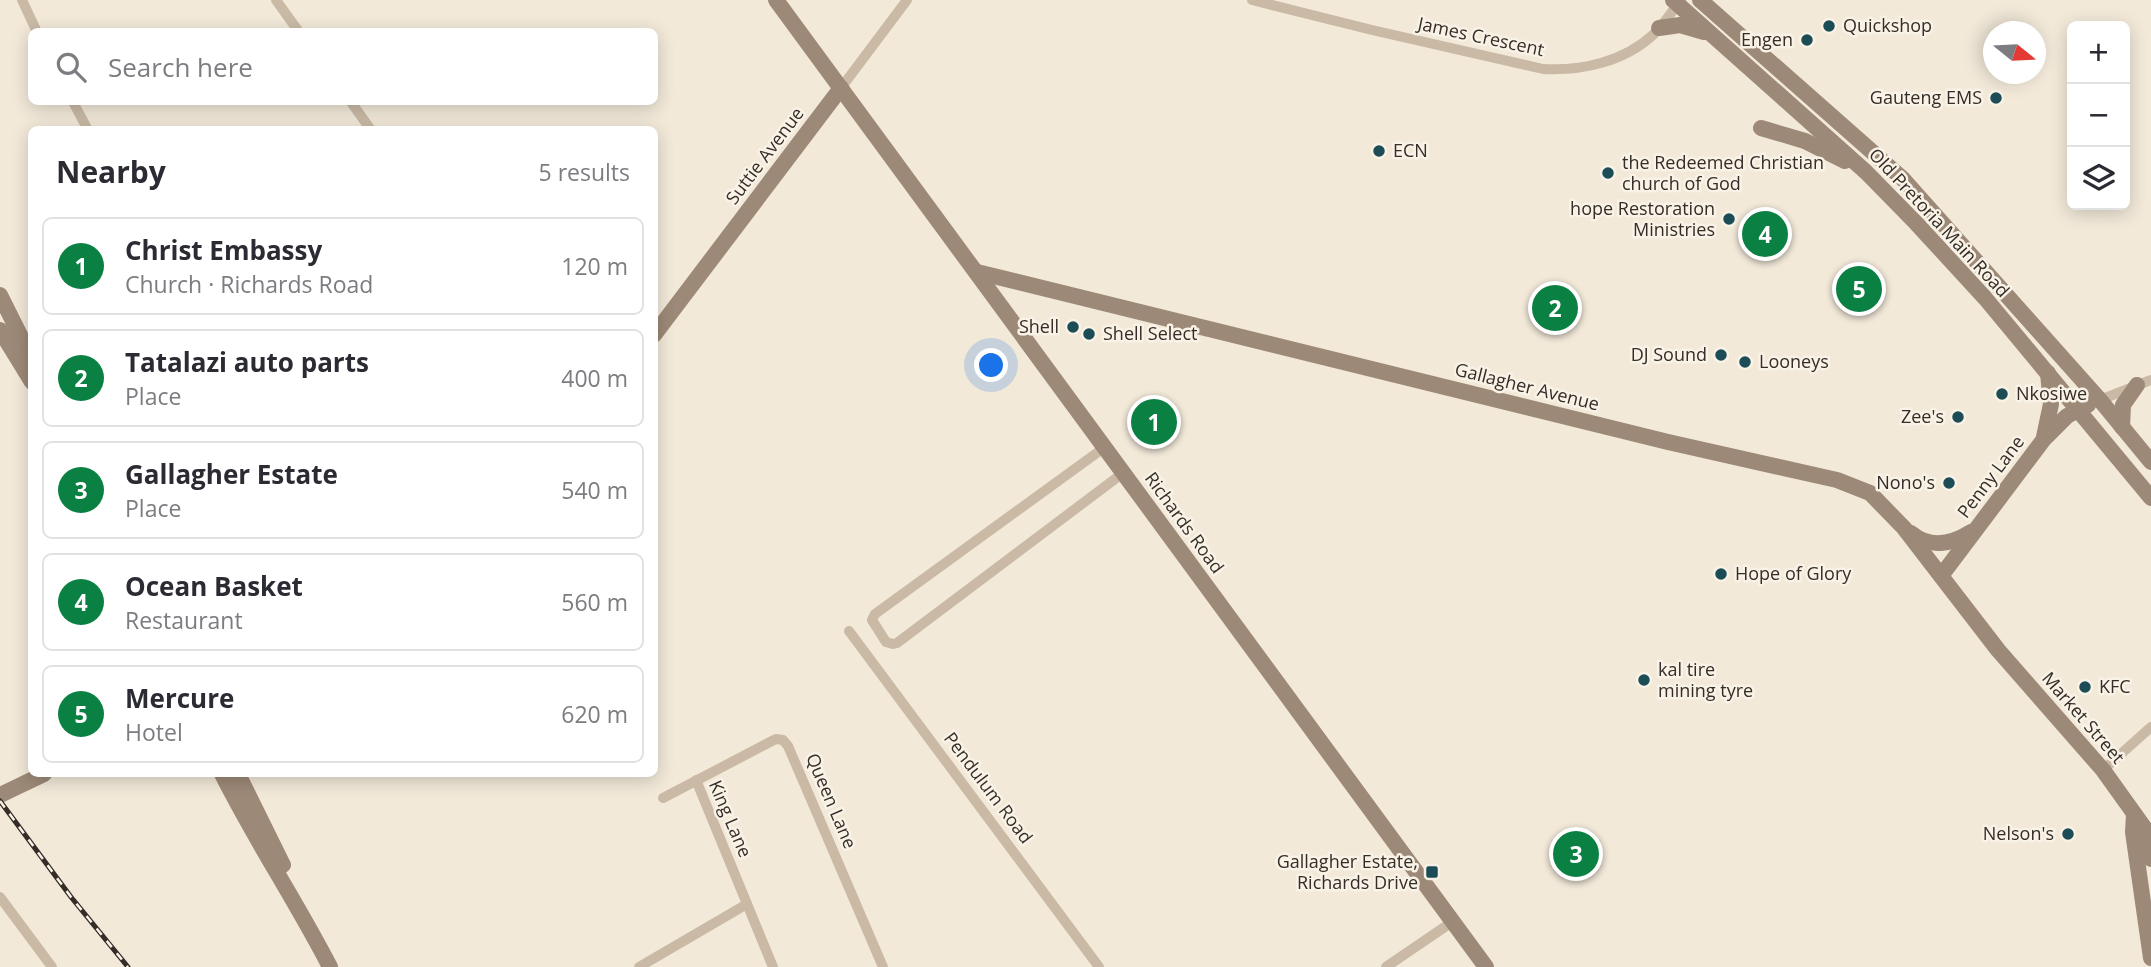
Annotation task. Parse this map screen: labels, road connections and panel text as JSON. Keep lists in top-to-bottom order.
{
  "streets": {
    "street": [
      "James Crescent",
      "Suttie Avenue",
      "Old Pretoria Main Road",
      "Gallagher Avenue",
      "Penny Lane",
      "Richards Road",
      "Market Street",
      "Pendulum Road",
      "Queen Lane",
      "King Lane"
    ]
  },
  "crossings": [
    ["James Crescent", "Old Pretoria Main Road"],
    ["Suttie Avenue", "Richards Road"],
    ["Old Pretoria Main Road", "Penny Lane"],
    ["Gallagher Avenue", "Penny Lane"],
    ["Gallagher Avenue", "Richards Road"],
    ["Gallagher Avenue", "Market Street"],
    ["Queen Lane", "King Lane"]
  ],
  "places": {
    "other": [
      "Quickshop",
      "Engen",
      "Gauteng EMS",
      "ECN",
      "the Redeemed Christian church of God",
      "hope Restoration Ministries",
      "Shell",
      "Shell Select",
      "DJ Sound",
      "Looneys",
      "Nkosiwe",
      "Zee's",
      "Nono's",
      "Hope of Glory",
      "kal tire mining tyre",
      "KFC",
      "Nelson's"
    ],
    "transit": ["Gallagher Estate, Richards Drive"]
  },
  "north": "right",
  "page": {
    "map_buttons": ["+", "−"],
    "search": "Search here",
    "heading": ["Nearby", "5 results"],
    "pins": [
      "4",
      "5",
      "2",
      "1",
      "3"
    ],
    "list": [
      {
        "mark": "1",
        "name": "Christ Embassy",
        "note": "Church · Richards Road",
        "value": "120 m"
      },
      {
        "mark": "2",
        "name": "Tatalazi auto parts",
        "note": "Place",
        "value": "400 m"
      },
      {
        "mark": "3",
        "name": "Gallagher Estate",
        "note": "Place",
        "value": "540 m"
      },
      {
        "mark": "4",
        "name": "Ocean Basket",
        "note": "Restaurant",
        "value": "560 m"
      },
      {
        "mark": "5",
        "name": "Mercure",
        "note": "Hotel",
        "value": "620 m"
      }
    ]
  }
}
